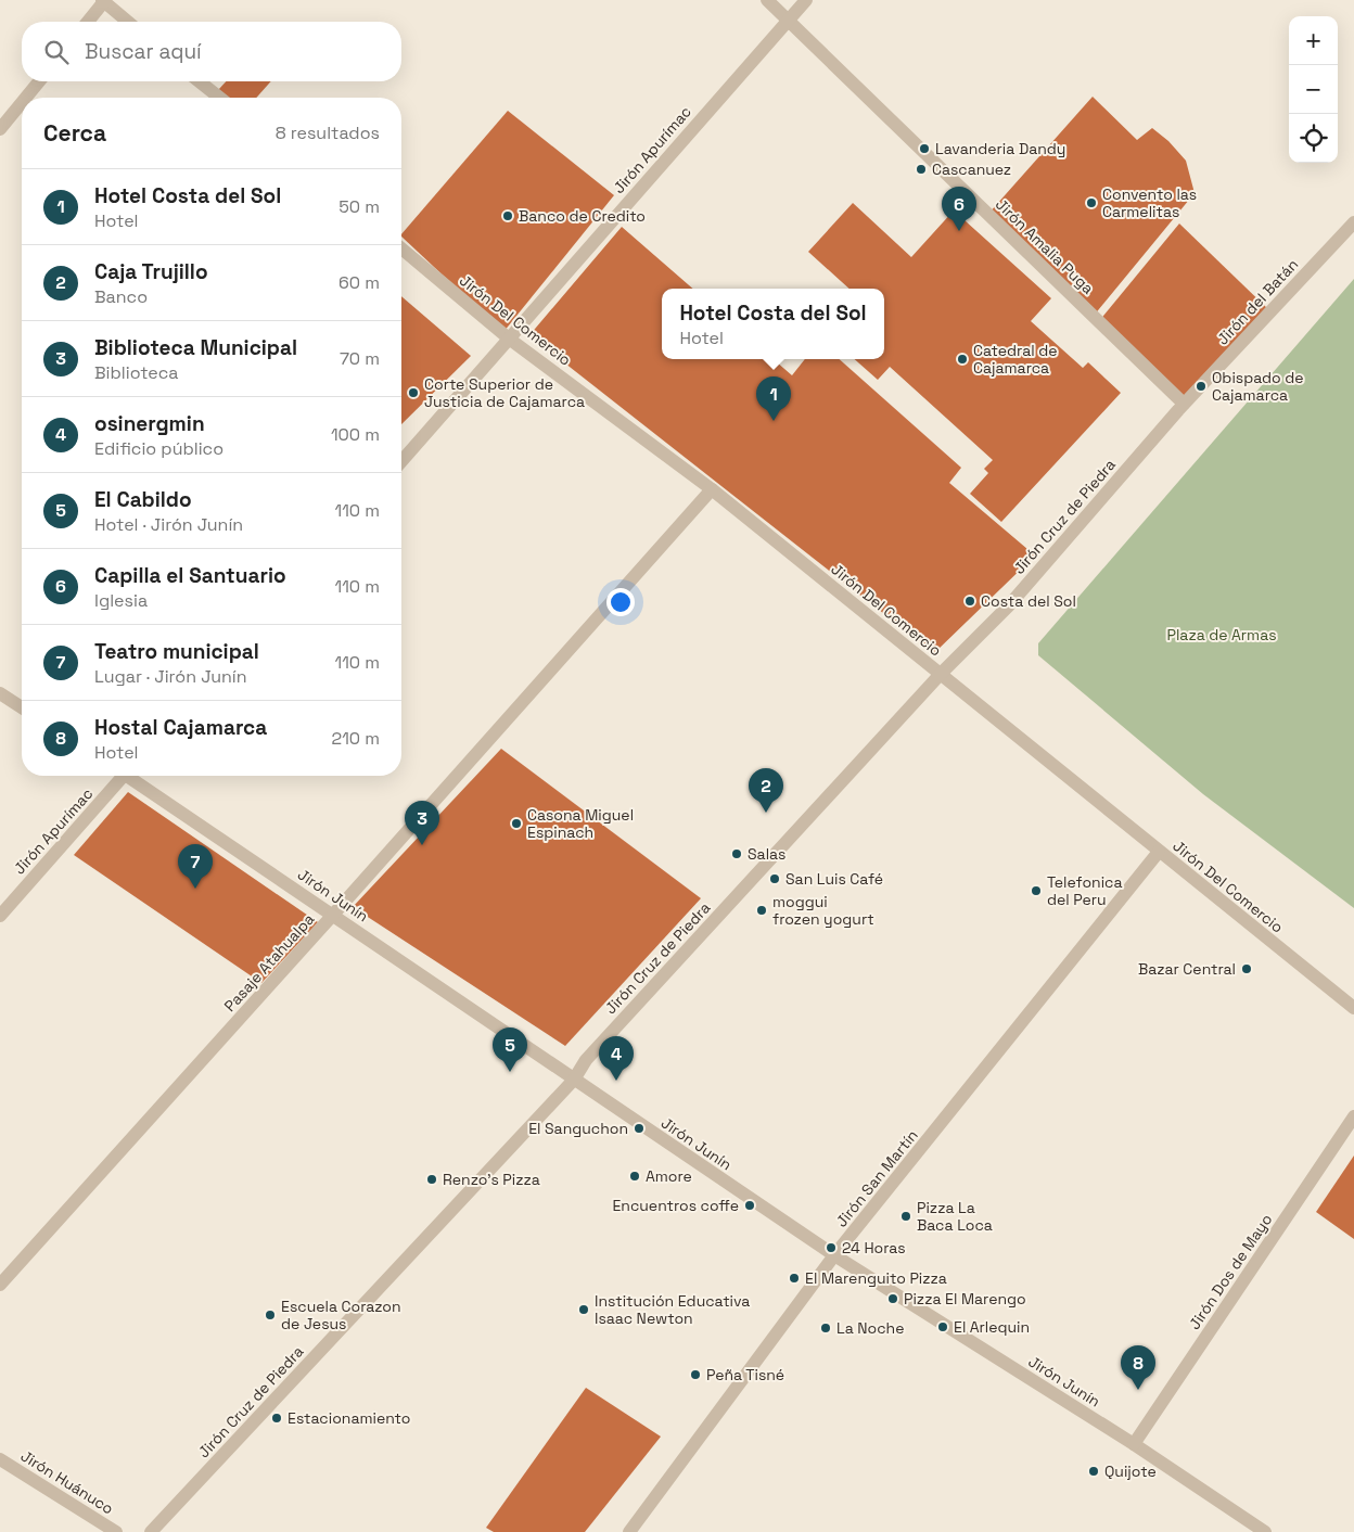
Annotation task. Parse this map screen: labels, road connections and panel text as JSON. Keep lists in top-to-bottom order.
{
  "streets": {
    "street": [
      "Jirón Apurímac",
      "Jirón Amalia Puga",
      "Jirón del Batán",
      "Jirón Del Comercio",
      "Jirón Cruz de Piedra",
      "Jirón Junín",
      "Pasaje Atahualpa",
      "Jirón San Martín",
      "Jirón Dos de Mayo",
      "Jirón Huánuco"
    ]
  },
  "crossings": [
    ["Jirón Apurímac", "Jirón Amalia Puga"],
    ["Jirón Apurímac", "Jirón Del Comercio"],
    ["Jirón Amalia Puga", "Jirón del Batán"],
    ["Jirón Amalia Puga", "Jirón Cruz de Piedra"],
    ["Jirón del Batán", "Jirón Cruz de Piedra"],
    ["Jirón Del Comercio", "Jirón Cruz de Piedra"],
    ["Jirón Del Comercio", "Pasaje Atahualpa"],
    ["Jirón Del Comercio", "Jirón San Martín"],
    ["Jirón Cruz de Piedra", "Jirón Junín"],
    ["Jirón Junín", "Pasaje Atahualpa"],
    ["Jirón Junín", "Jirón San Martín"],
    ["Jirón Junín", "Jirón Dos de Mayo"]
  ],
  "parks": ["Plaza de Armas"],
  "places": [
    "Lavanderia Dandy",
    "Cascanuez",
    "Convento las Carmelitas",
    "Banco de Credito",
    "Catedral de Cajamarca",
    "Obispado de Cajamarca",
    "Corte Superior de Justicia de Cajamarca",
    "Costa del Sol",
    "Casona Miguel Espinach",
    "Salas",
    "San Luis Café",
    "Telefonica del Peru",
    "moggui frozen yogurt",
    "Bazar Central",
    "El Sanguchon",
    "Amore",
    "Renzo's Pizza",
    "Encuentros coffe",
    "Pizza La Baca Loca",
    "24 Horas",
    "El Marenguito Pizza",
    "Pizza El Marengo",
    "Institución Educativa Isaac Newton",
    "Escuela Corazon de Jesus",
    "El Arlequin",
    "La Noche",
    "Peña Tisné",
    "Estacionamiento",
    "Quijote"
  ],
  "page": {
    "map_buttons": ["+", "−"],
    "search": "Buscar aquí",
    "heading": ["Cerca", "8 resultados"],
    "list": [
      {
        "mark": "1",
        "name": "Hotel Costa del Sol",
        "note": "Hotel",
        "value": "50 m"
      },
      {
        "mark": "2",
        "name": "Caja Trujillo",
        "note": "Banco",
        "value": "60 m"
      },
      {
        "mark": "3",
        "name": "Biblioteca Municipal",
        "note": "Biblioteca",
        "value": "70 m"
      },
      {
        "mark": "4",
        "name": "osinergmin",
        "note": "Edificio público",
        "value": "100 m"
      },
      {
        "mark": "5",
        "name": "El Cabildo",
        "note": "Hotel · Jirón Junín",
        "value": "110 m"
      },
      {
        "mark": "6",
        "name": "Capilla el Santuario",
        "note": "Iglesia",
        "value": "110 m"
      },
      {
        "mark": "7",
        "name": "Teatro municipal",
        "note": "Lugar · Jirón Junín",
        "value": "110 m"
      },
      {
        "mark": "8",
        "name": "Hostal Cajamarca",
        "note": "Hotel",
        "value": "210 m"
      }
    ],
    "pins": [
      "6",
      "1",
      "2",
      "3",
      "7",
      "5",
      "4",
      "8"
    ],
    "popup": ["Hotel Costa del Sol", "Hotel"]
  }
}
